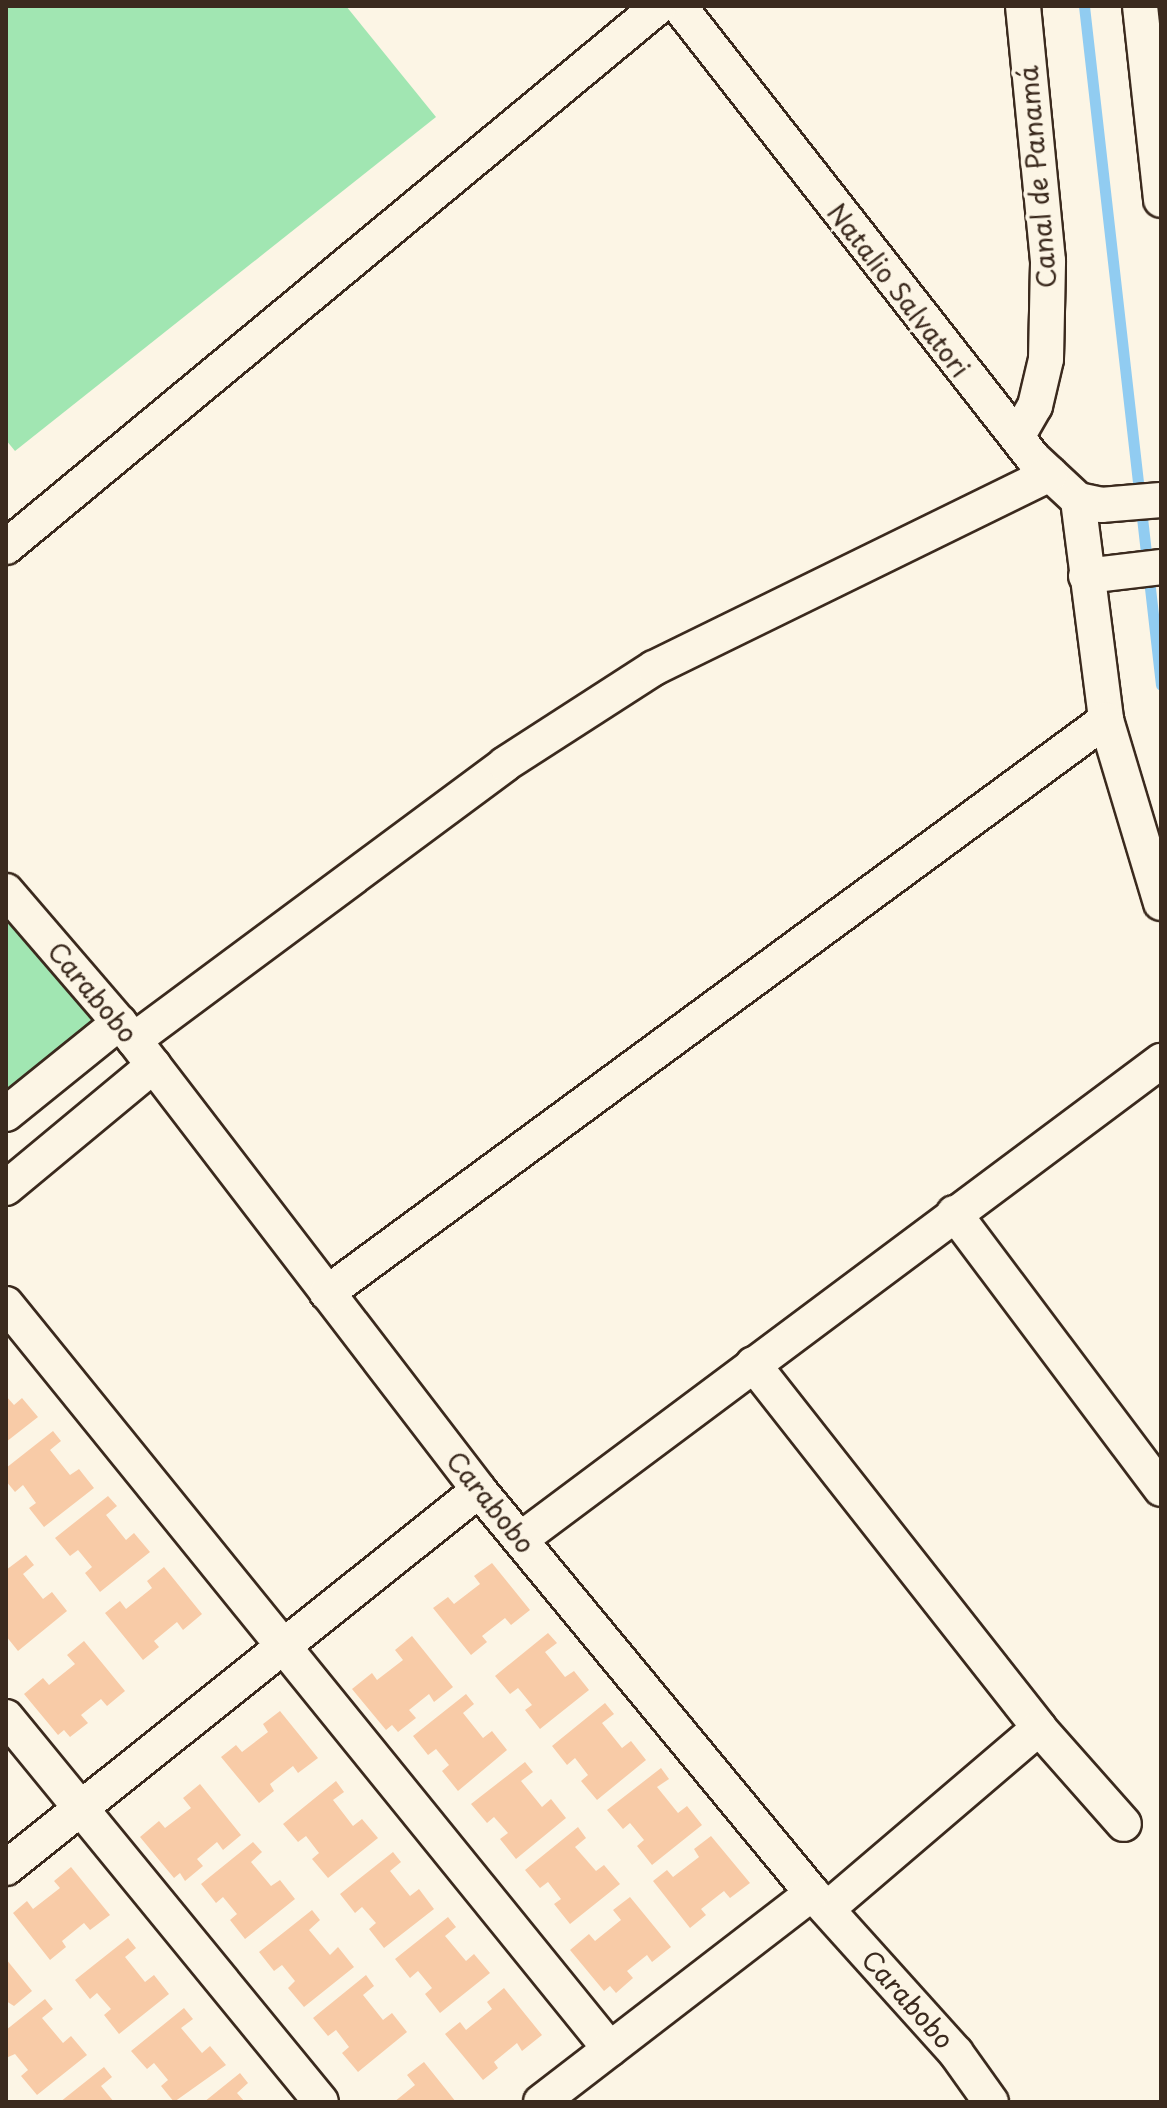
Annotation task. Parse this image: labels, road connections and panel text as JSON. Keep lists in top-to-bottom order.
{
  "streets": {
    "street": ["Canal de Panamá", "Natalio Salvatori", "Carabobo"]
  },
  "crossings": [
    ["Canal de Panamá", "Natalio Salvatori"]
  ]
}
